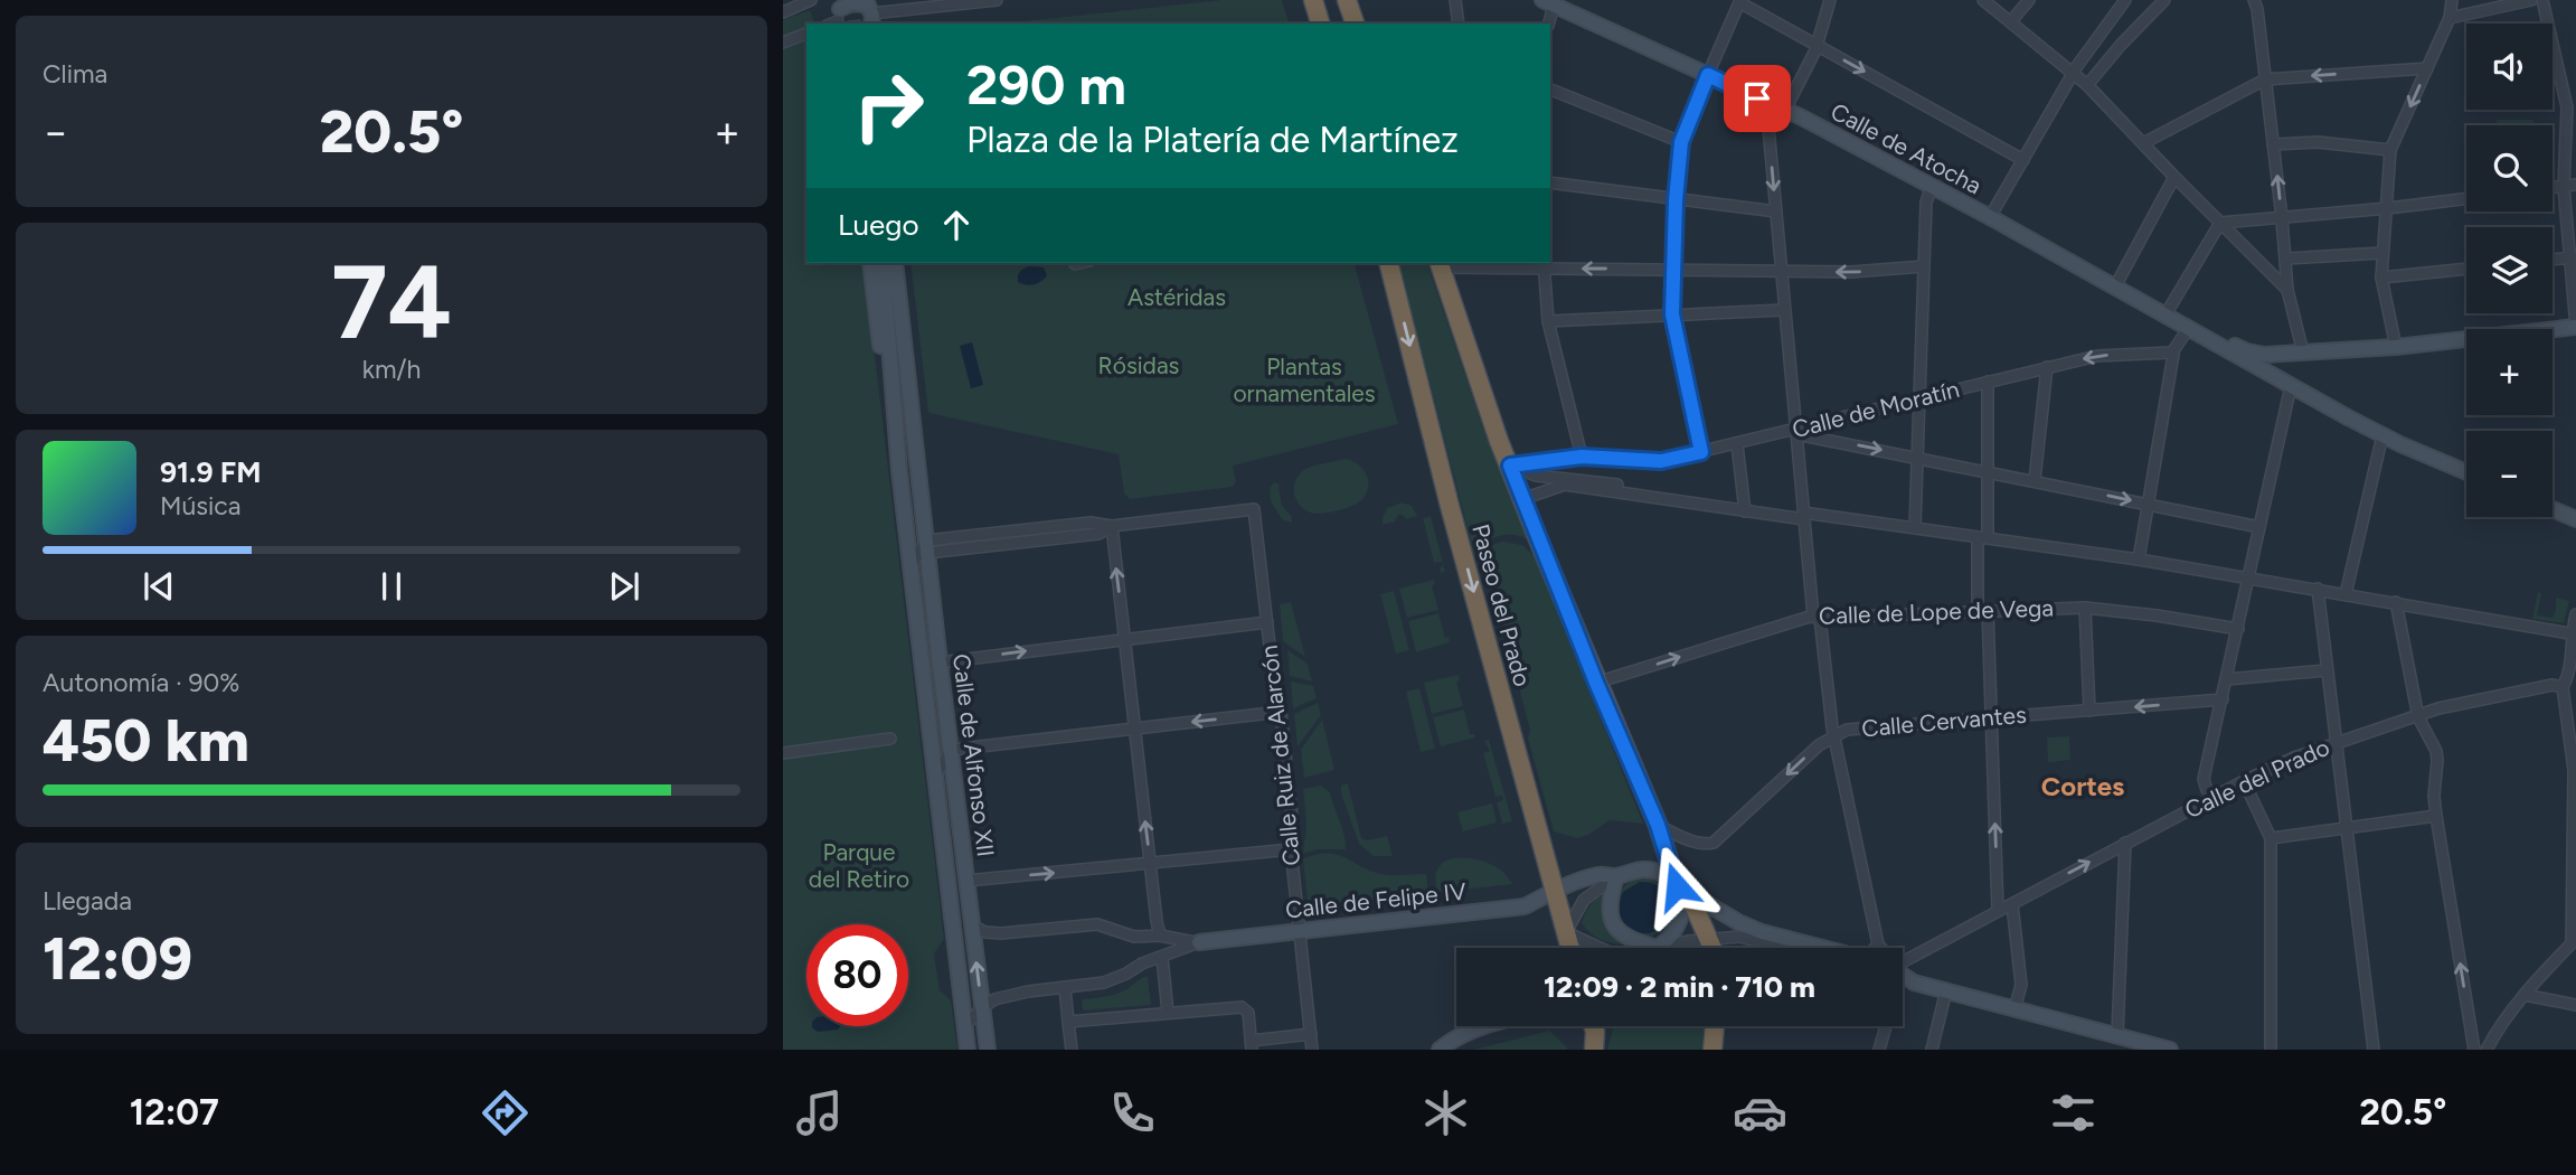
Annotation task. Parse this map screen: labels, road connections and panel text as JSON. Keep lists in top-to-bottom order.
{
  "streets": {
    "highway": ["Paseo del Prado"],
    "street": [
      "Calle de Atocha",
      "Calle de Moratín",
      "Calle de Lope de Vega",
      "Calle Cervantes",
      "Calle de Alfonso XII",
      "Calle Ruiz de Alarcón",
      "Calle del Prado",
      "Calle de Felipe IV"
    ]
  },
  "crossings": [
    ["Paseo del Prado", "Calle de Felipe IV"],
    ["Calle de Alfonso XII", "Calle de Felipe IV"],
    ["Calle Ruiz de Alarcón", "Calle de Felipe IV"]
  ],
  "one_way": ["Calle de Lope de Vega", "Calle Cervantes"],
  "districts": ["Cortes"],
  "parks": [
    "Astéridas",
    "Rósidas",
    "Plantas ornamentales",
    "Parque del Retiro"
  ],
  "page": {
    "tile": [
      "Clima",
      ["74", "km/h"],
      ["Autonomía · 90%", "450 km"],
      ["Llegada", "12:09"]
    ],
    "map_buttons": ["+", "−"],
    "turn": ["290 m", "Plaza de la Platería de Martínez"],
    "heat": ["−", "20.5°", "+"],
    "then": "Luego",
    "song": ["91.9 FM", "Música"],
    "limit": "80",
    "trip": "12:09 · 2 min · 710 m",
    "tabs": ["12:07", "20.5°"]
  }
}
